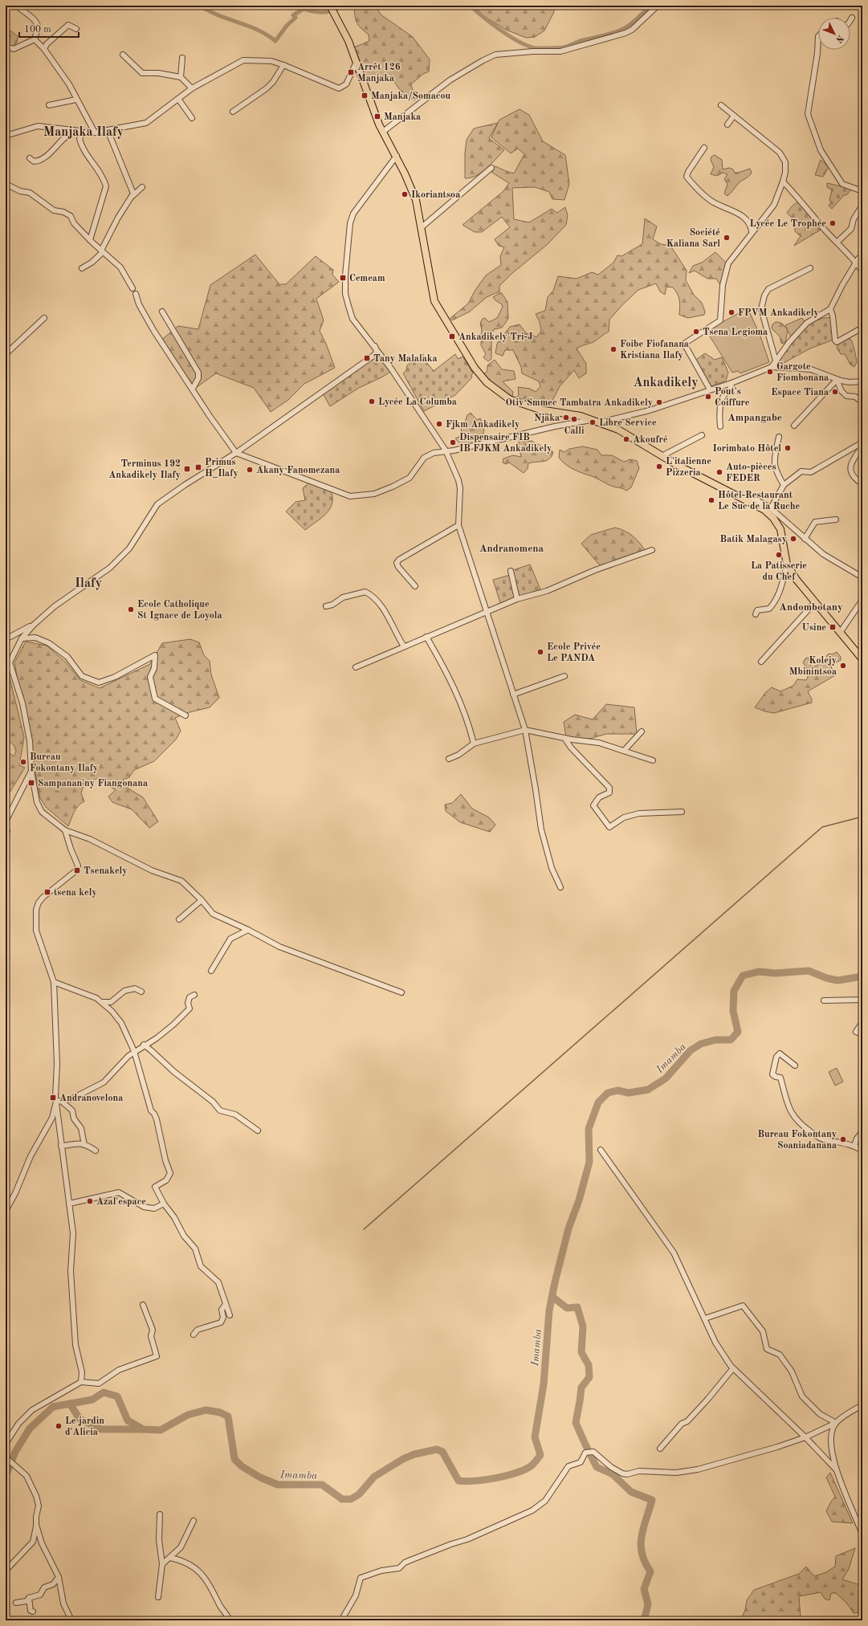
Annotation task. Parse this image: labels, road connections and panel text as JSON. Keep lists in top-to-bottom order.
{
  "districts": [
    "Manjaka Ilafy",
    "Ankadikely",
    "Ampangabe",
    "Andranomena",
    "Ilafy",
    "Andombotany"
  ],
  "water": ["Imamba"],
  "places": {
    "transit": [
      "Arrêt 126 Manjaka",
      "Manjaka/Somacou",
      "Manjaka",
      "Cemeam",
      "Ankadikely Tri-J",
      "Tany Malalaka",
      "Primus H_Ilafy",
      "Terminus 192 Ankadikely Ilafy",
      "Usine",
      "Sampanan'ny Fiangonana",
      "Tsenakely",
      "tsena kely",
      "Andranovelona"
    ],
    "other": [
      "Ikoriantsoa",
      "Lycée Le Trophée",
      "Société Kaliana Sarl",
      "FPVM Ankadikely",
      "Tsena Legioma",
      "Foibe Fiofanana Kristiana Ilafy",
      "Gargote Fiombonana",
      "Espace Tiana",
      "Pout's Coiffure",
      "Lycée La Columba",
      "Otiv Smmec Tambatra Ankadikely",
      "Njaka",
      "Calli",
      "Libre Service",
      "Fjkm Ankadikely",
      "Akoufré",
      "Dispensaire FIB IB FJKM Ankadikely",
      "Iorimbato Hôtel",
      "L'italienne Pizzeria",
      "Akany Fanomezana",
      "Auto-pièces FEDER",
      "Hôtel-Restaurant Le Suc de la Ruche",
      "Batik Malagasy",
      "La Patisserie du Chef",
      "Ecole Catholique St Ignace de Loyola",
      "Ecole Privée Le PANDA",
      "Kolejy Mbinintsoa",
      "Bureau Fokontany Ilafy",
      "Bureau Fokontany Soaniadanana",
      "Azal'espace",
      "Le jardin d'Alicia"
    ]
  },
  "scale_bar": "100 m",
  "north": "bottom right"
}
